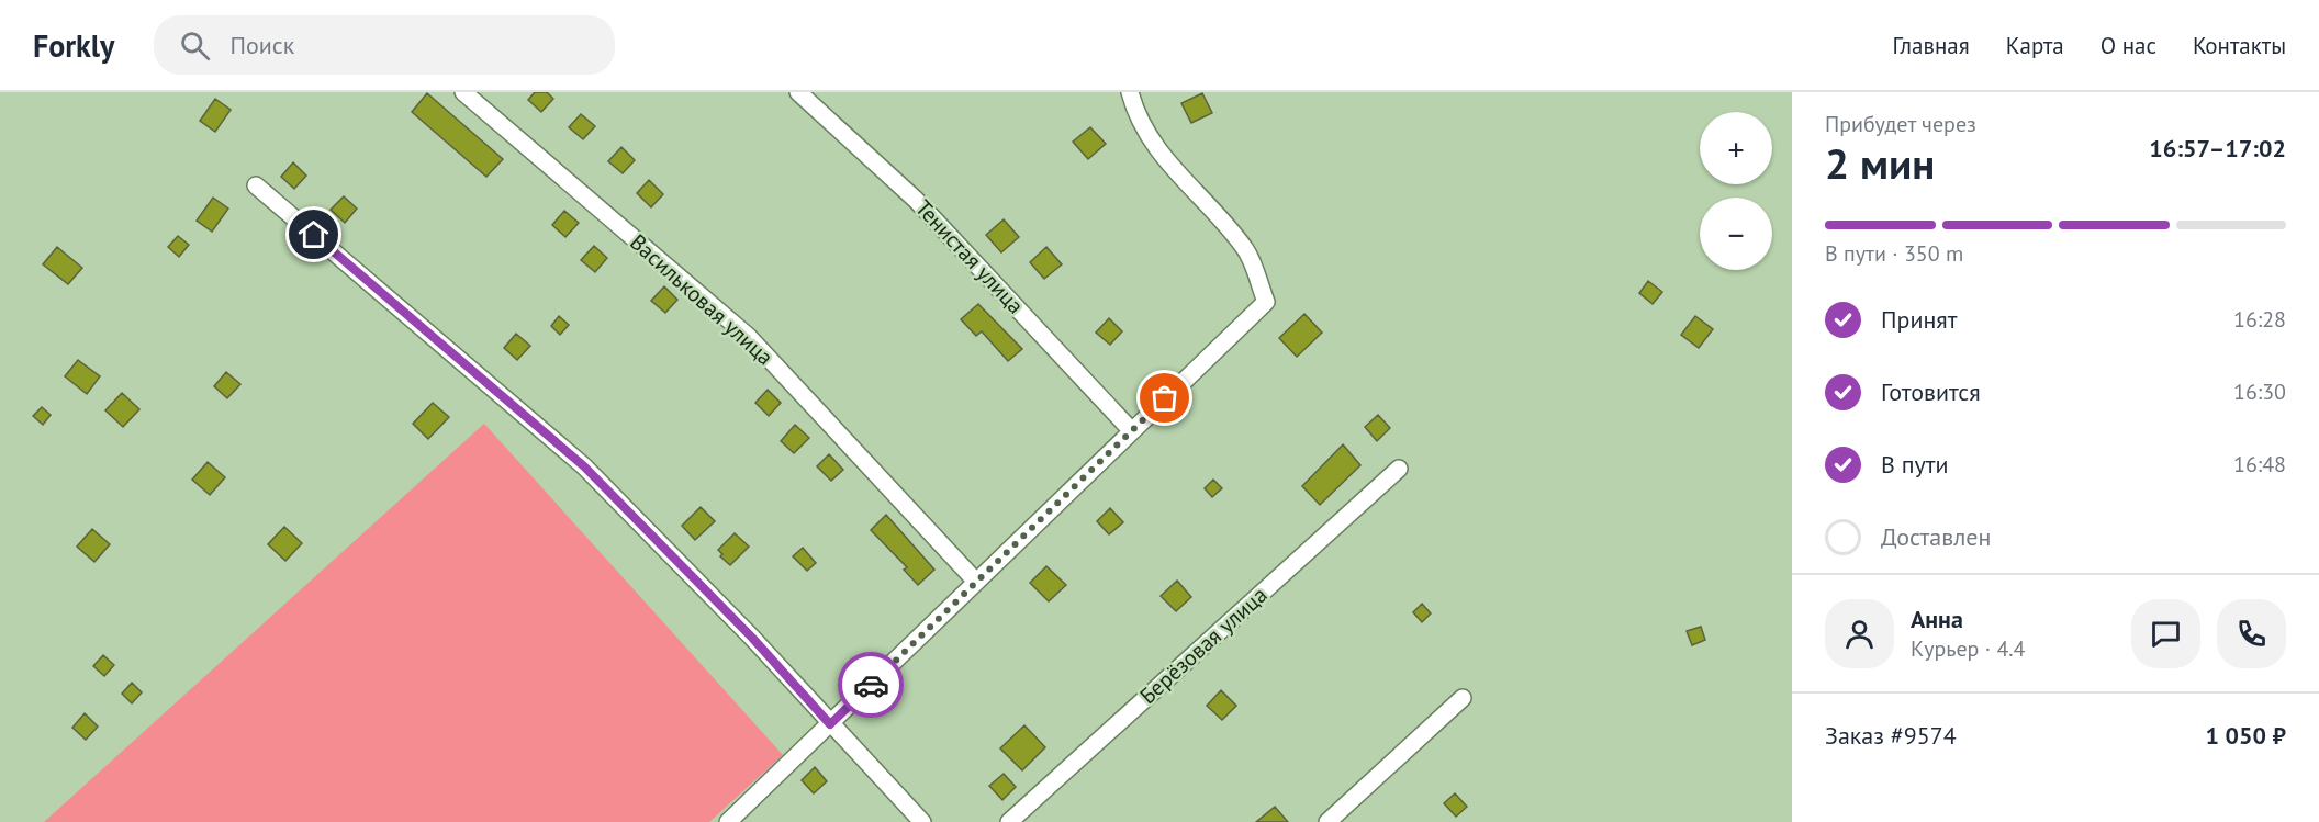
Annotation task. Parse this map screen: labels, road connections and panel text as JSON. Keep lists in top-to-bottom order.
{
  "streets": {
    "street": ["Тенистая улица", "Васильковая улица", "Берёзовая улица"]
  },
  "page": {
    "header": "Forkly",
    "search": "Поиск",
    "nav": [
      "Главная",
      "Карта",
      "О нас",
      "Контакты"
    ],
    "heading": ["2 мин", "Прибудет через", "16:57–17:02"],
    "panel": [
      "Анна",
      "Курьер · 4.4",
      "Заказ #9574",
      "1 050 ₽"
    ],
    "map_buttons": ["+", "−"],
    "bar": "В пути · 350 m",
    "list": [
      ["Принят", "16:28"],
      ["Готовится", "16:30"],
      ["В пути", "16:48"],
      "Доставлен"
    ]
  }
}
